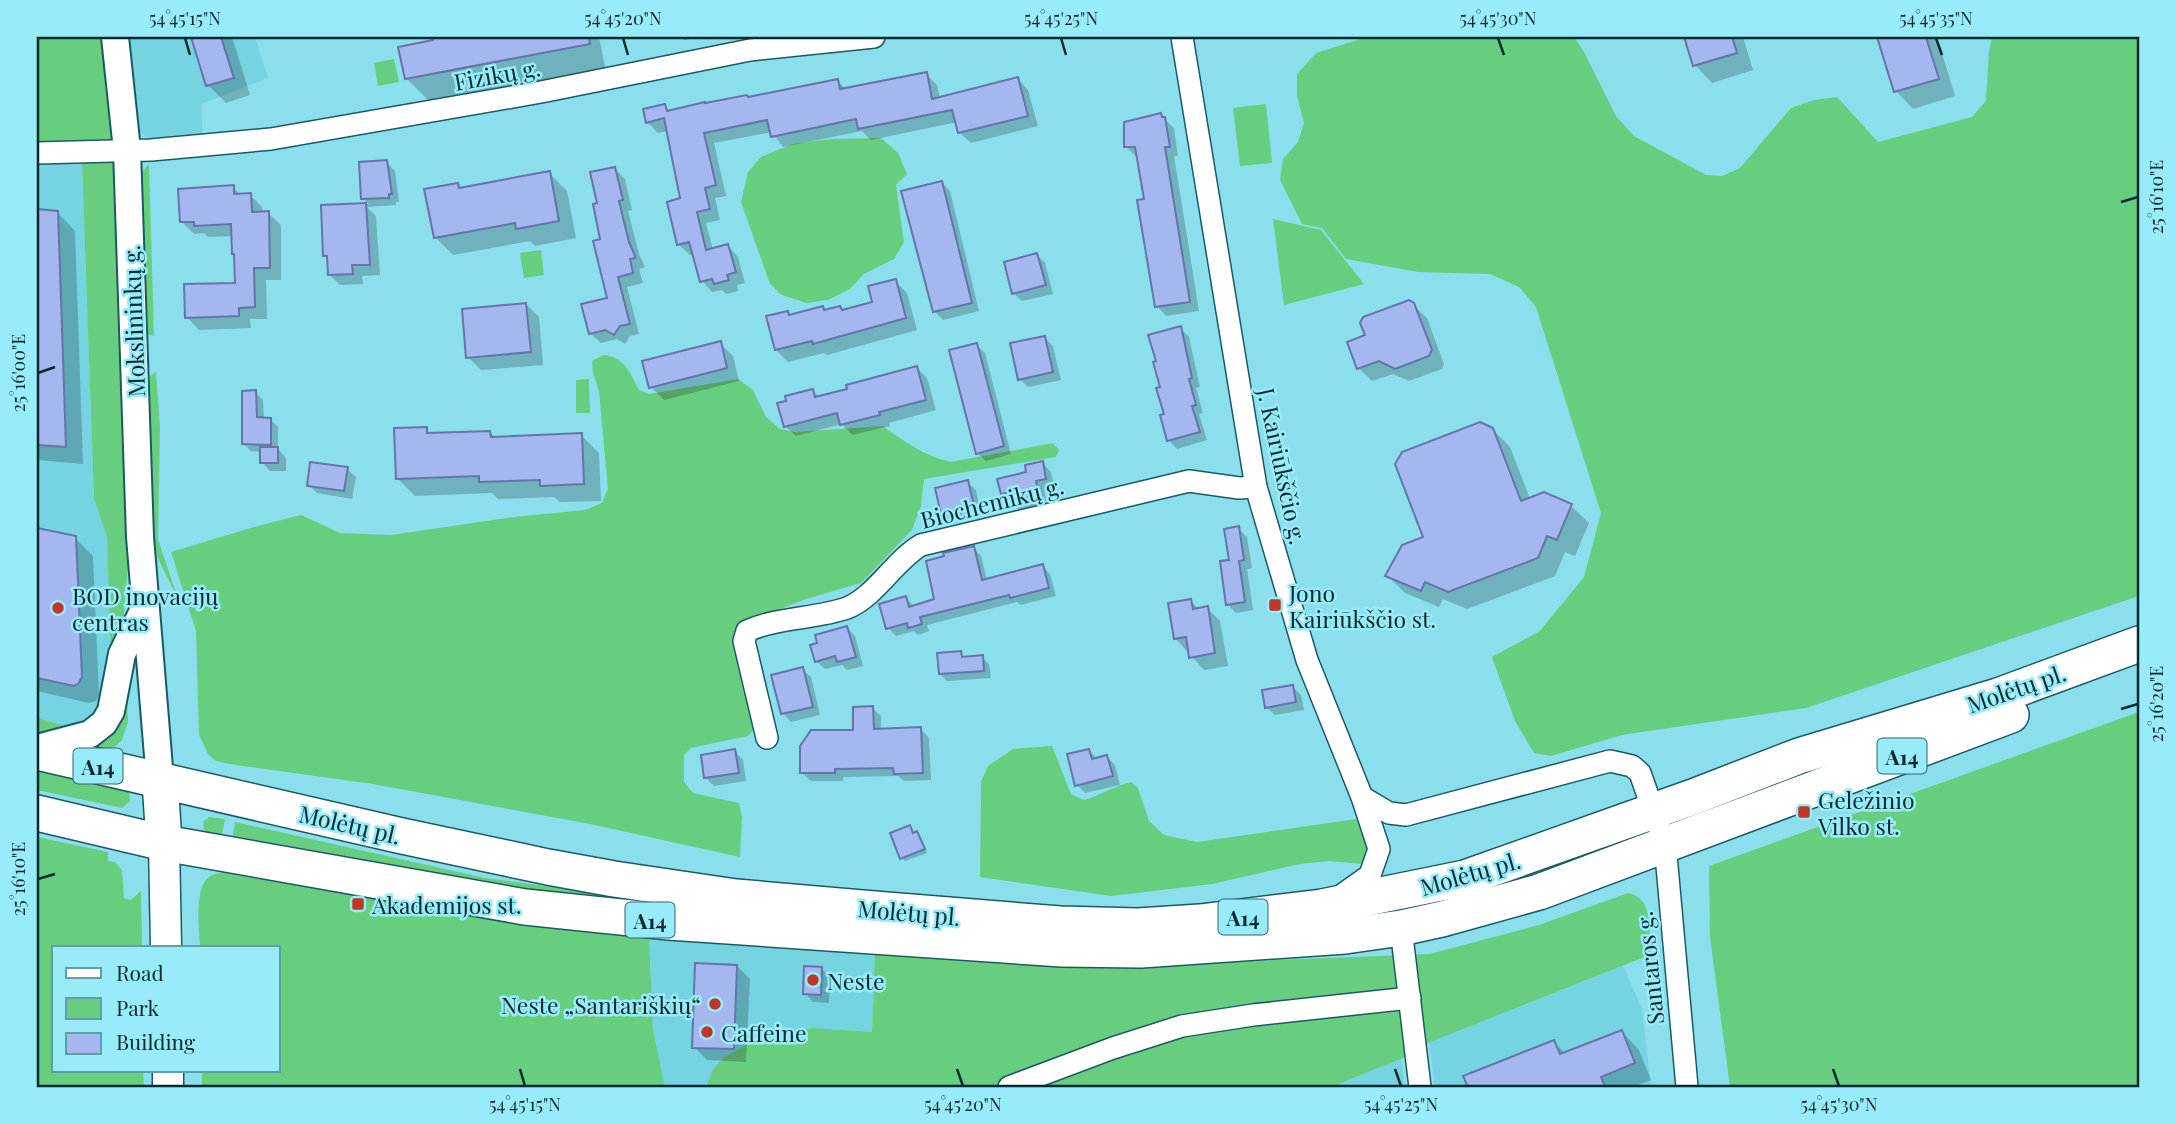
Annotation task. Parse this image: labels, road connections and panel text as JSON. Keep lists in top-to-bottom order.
{
  "streets": {
    "highway": ["Molėtų pl.", "A14"],
    "street": [
      "Fizikų g.",
      "Mokslininkų g.",
      "J. Kairiūkščio g.",
      "Biochemikų g.",
      "Santaros g."
    ]
  },
  "crossings": [
    ["Fizikų g.", "Mokslininkų g."],
    ["Mokslininkų g.", "Molėtų pl."],
    ["Mokslininkų g.", "A14"],
    ["J. Kairiūkščio g.", "Biochemikų g."],
    ["J. Kairiūkščio g.", "Molėtų pl."],
    ["Molėtų pl.", "A14"],
    ["Molėtų pl.", "Santaros g."]
  ],
  "places": {
    "transit": ["Jono Kairiūkščio st.", "Geležinio Vilko st.", "Akademijos st."],
    "other": [
      "BOD inovacijų centras",
      "Neste",
      "Neste „Santariškių“",
      "Caffeine"
    ]
  },
  "legend": ["Road", "Park", "Building"],
  "coordinates": [
    "54°45'15\"N",
    "54°45'20\"N",
    "54°45'25\"N",
    "54°45'30\"N",
    "54°45'35\"N",
    "25°16'10\"E",
    "25°16'00\"E",
    "25°16'20\"E"
  ]
}
